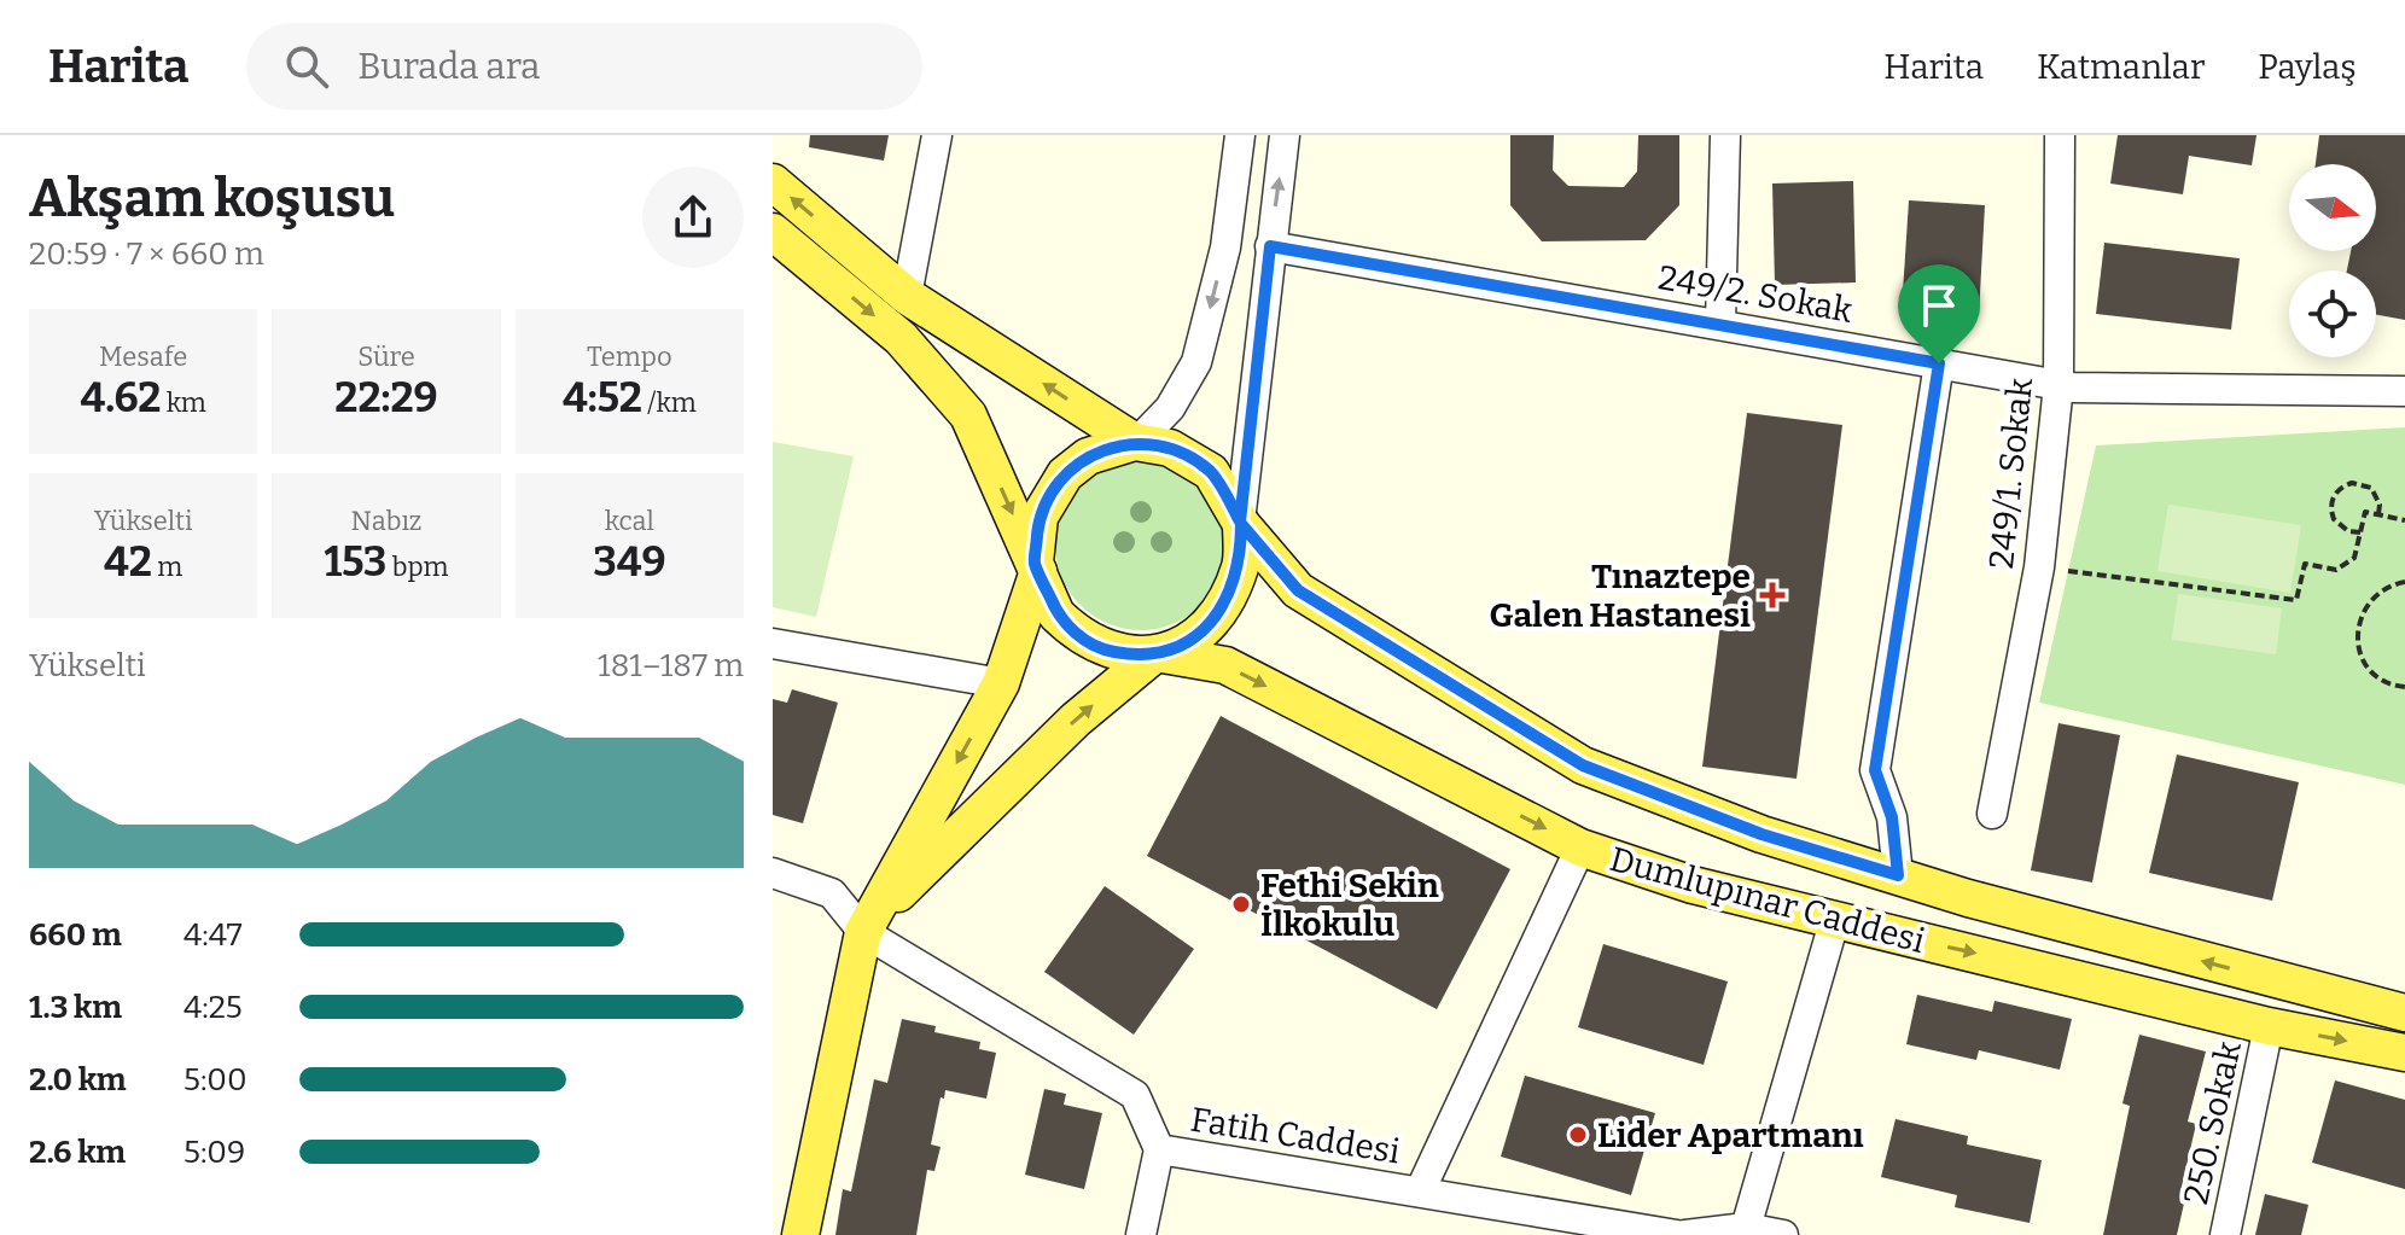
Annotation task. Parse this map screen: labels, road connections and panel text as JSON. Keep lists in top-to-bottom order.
{
  "streets": {
    "main road": ["Dumlupınar Caddesi"],
    "street": [
      "249/2. Sokak",
      "249/1. Sokak",
      "250. Sokak",
      "Fatih Caddesi"
    ]
  },
  "crossings": [
    ["249/2. Sokak", "249/1. Sokak"],
    ["Dumlupınar Caddesi", "250. Sokak"]
  ],
  "places": {
    "health": ["Tınaztepe Galen Hastanesi"],
    "other": ["Fethi Sekin İlkokulu", "Lider Apartmanı"]
  },
  "north": "right",
  "page": {
    "header": "Harita",
    "search": "Burada ara",
    "nav": ["Harita", "Katmanlar", "Paylaş"],
    "heading": ["Akşam koşusu", "20:59 · 7 × 660 m"],
    "stats": [
      ["Mesafe", "4.62 km"],
      ["Süre", "22:29"],
      ["Tempo", "4:52 /km"],
      ["Yükselti", "42 m"],
      ["Nabız", "153 bpm"],
      ["kcal", "349"]
    ],
    "chart": ["Yükselti", "181–187 m"],
    "list": [
      {
        "name": "660 m",
        "note": "4:47"
      },
      {
        "name": "1.3 km",
        "note": "4:25"
      },
      {
        "name": "2.0 km",
        "note": "5:00"
      },
      {
        "name": "2.6 km",
        "note": "5:09"
      }
    ]
  }
}
